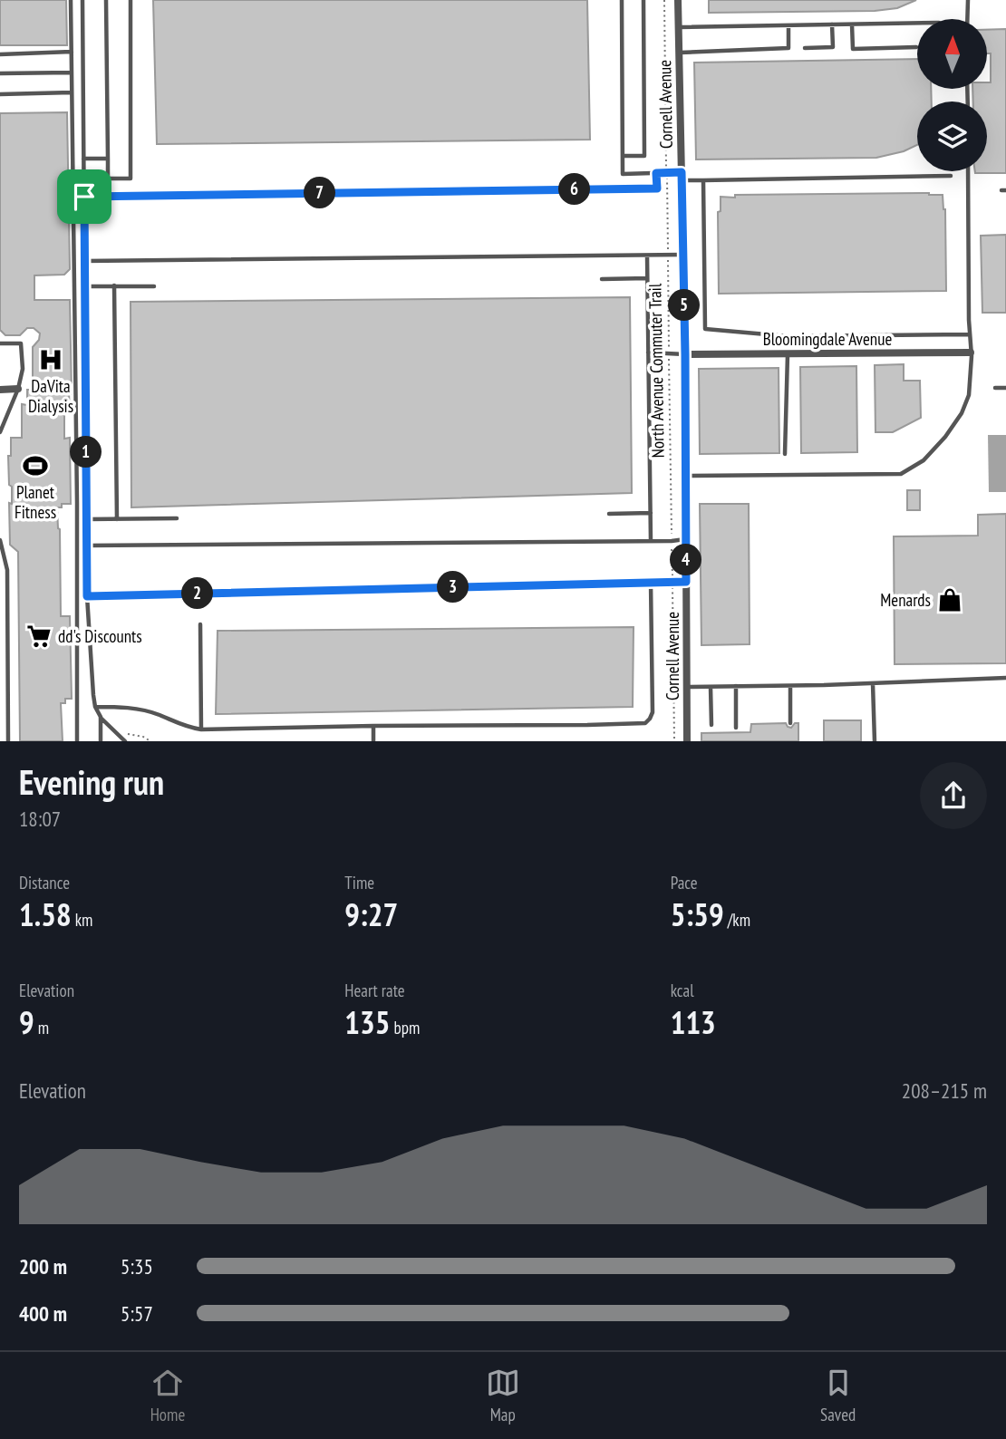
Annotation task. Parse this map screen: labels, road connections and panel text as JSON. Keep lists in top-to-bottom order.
{
  "streets": {
    "street": ["Cornell Avenue", "Bloomingdale Avenue"],
    "path": ["North Avenue Commuter Trail"]
  },
  "crossings": [
    ["Cornell Avenue", "Bloomingdale Avenue"]
  ],
  "places": {
    "hospital": ["DaVita Dialysis"],
    "sports": ["Planet Fitness"],
    "shop": ["Menards"],
    "supermarket": ["dd's Discounts"]
  },
  "north": "top",
  "page": {
    "pins": [
      "6",
      "7",
      "5",
      "1",
      "4",
      "3",
      "2"
    ],
    "heading": ["Evening run", "18:07"],
    "stats": [
      ["Distance", "1.58 km"],
      ["Time", "9:27"],
      ["Pace", "5:59 /km"],
      ["Elevation", "9 m"],
      ["Heart rate", "135 bpm"],
      ["kcal", "113"]
    ],
    "chart": ["Elevation", "208–215 m"],
    "list": [
      {
        "name": "200 m",
        "note": "5:35"
      },
      {
        "name": "400 m",
        "note": "5:57"
      }
    ],
    "tabs": ["Home", "Map", "Saved"]
  }
}
